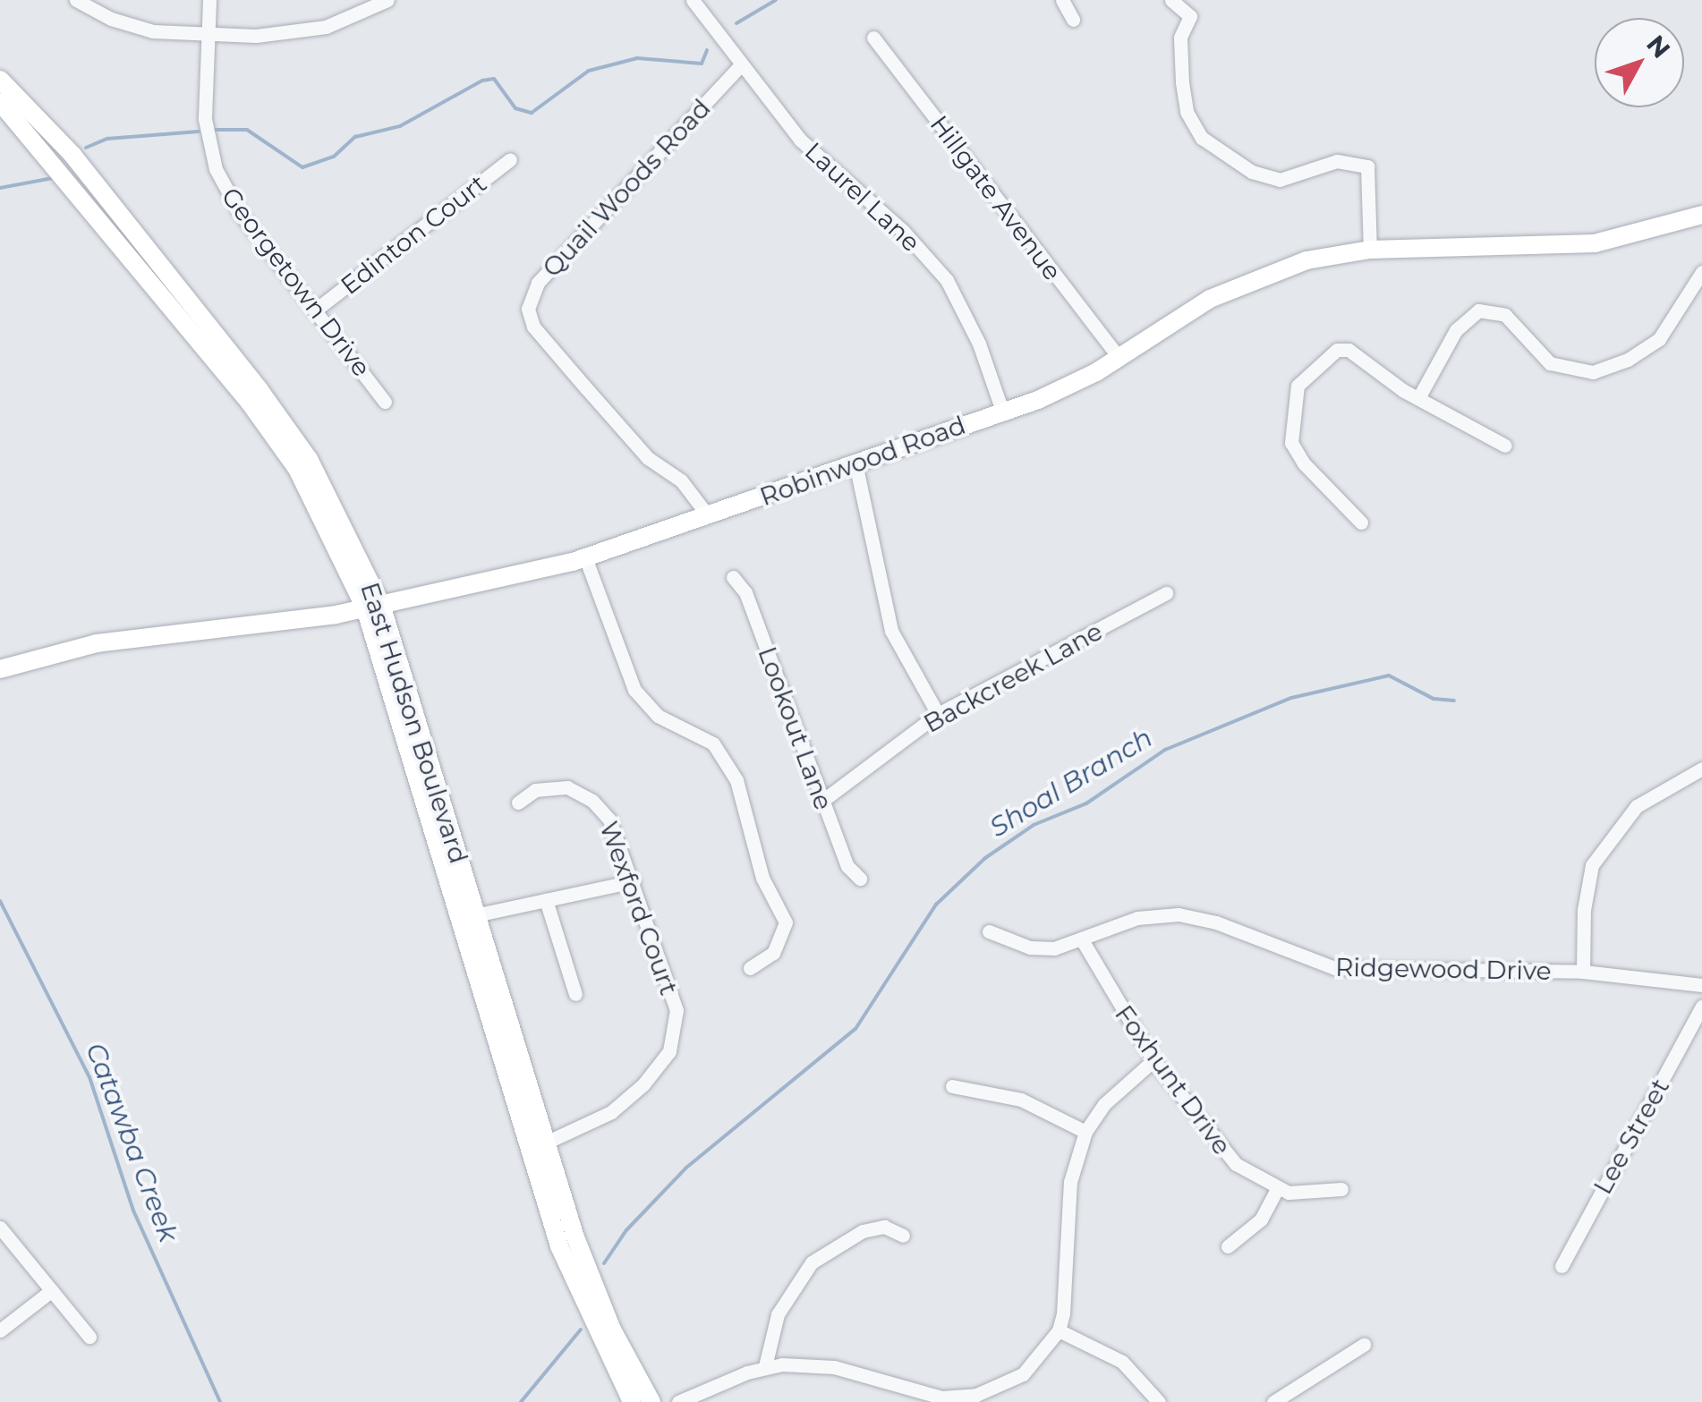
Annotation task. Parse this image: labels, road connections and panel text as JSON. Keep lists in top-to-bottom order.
{
  "streets": {
    "main road": ["Robinwood Road", "East Hudson Boulevard"],
    "street": [
      "Quail Woods Road",
      "Laurel Lane",
      "Hillgate Avenue",
      "Edinton Court",
      "Georgetown Drive",
      "Backcreek Lane",
      "Lookout Lane",
      "Wexford Court",
      "Ridgewood Drive",
      "Foxhunt Drive",
      "Lee Street"
    ]
  },
  "crossings": [
    ["Quail Woods Road", "Laurel Lane"],
    ["Quail Woods Road", "Robinwood Road"],
    ["Laurel Lane", "Robinwood Road"],
    ["Hillgate Avenue", "Robinwood Road"],
    ["Edinton Court", "Georgetown Drive"],
    ["Robinwood Road", "East Hudson Boulevard"],
    ["Backcreek Lane", "Lookout Lane"],
    ["East Hudson Boulevard", "Wexford Court"],
    ["Ridgewood Drive", "Foxhunt Drive"]
  ],
  "water": ["Shoal Branch", "Catawba Creek"],
  "north": "top right"
}
